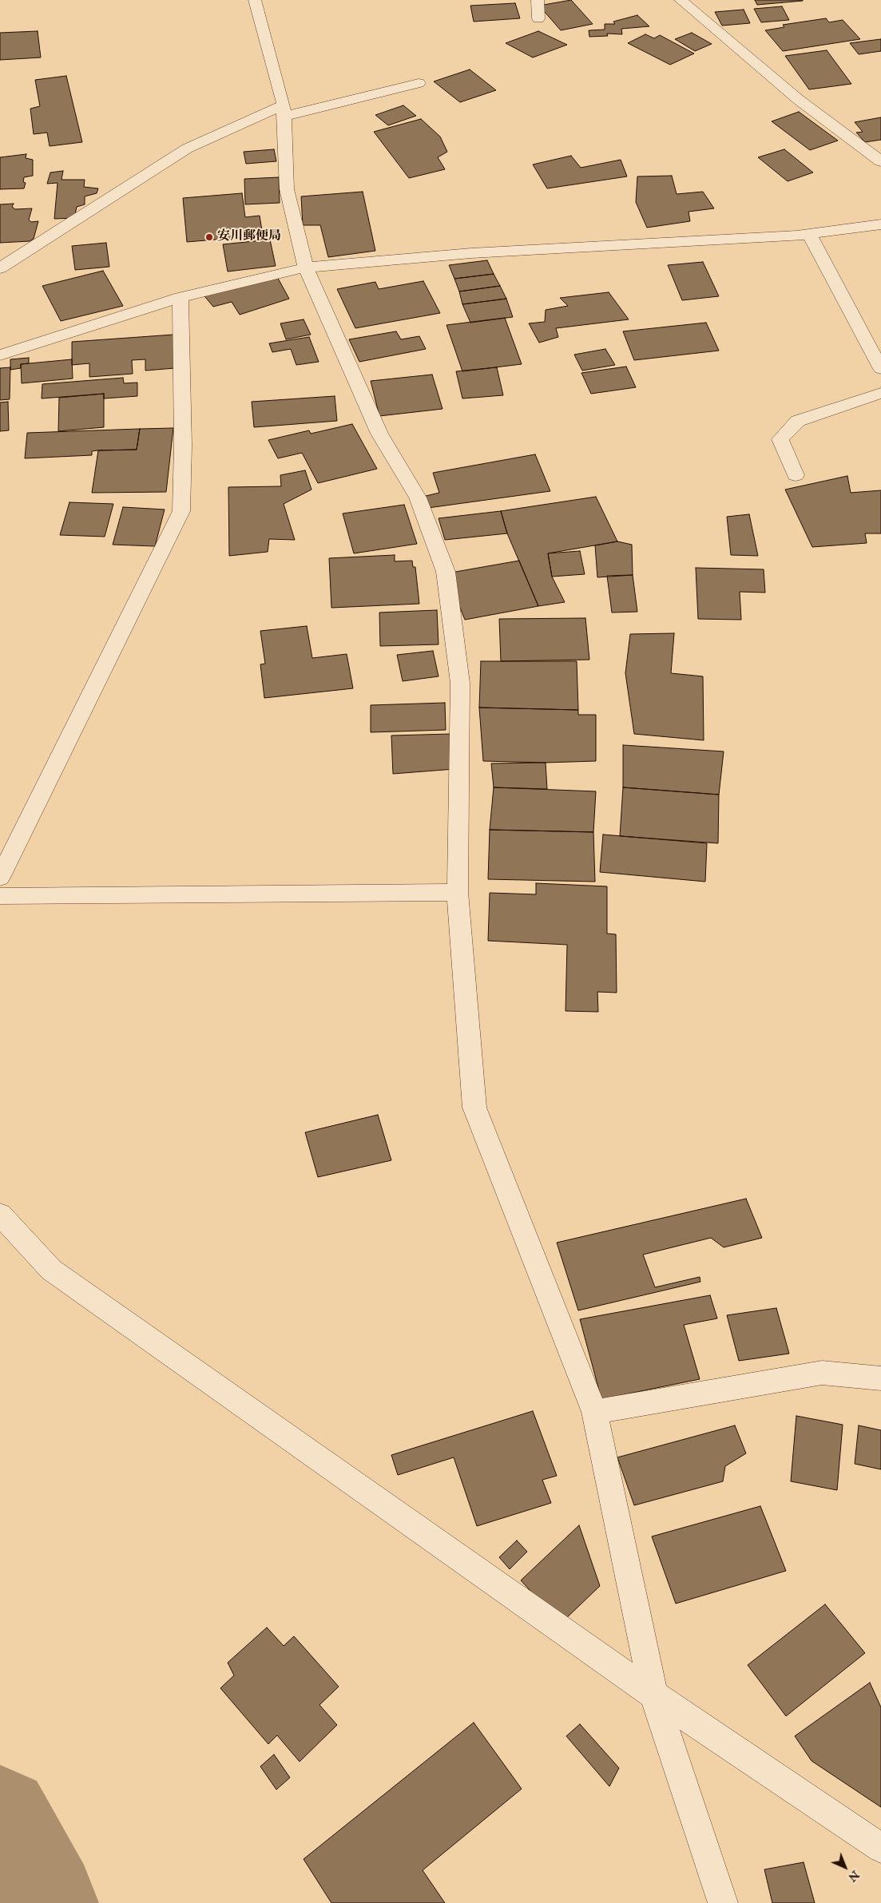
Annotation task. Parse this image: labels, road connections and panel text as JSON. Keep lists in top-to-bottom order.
{
  "places": ["安川郵便局"],
  "north": "bottom right"
}
